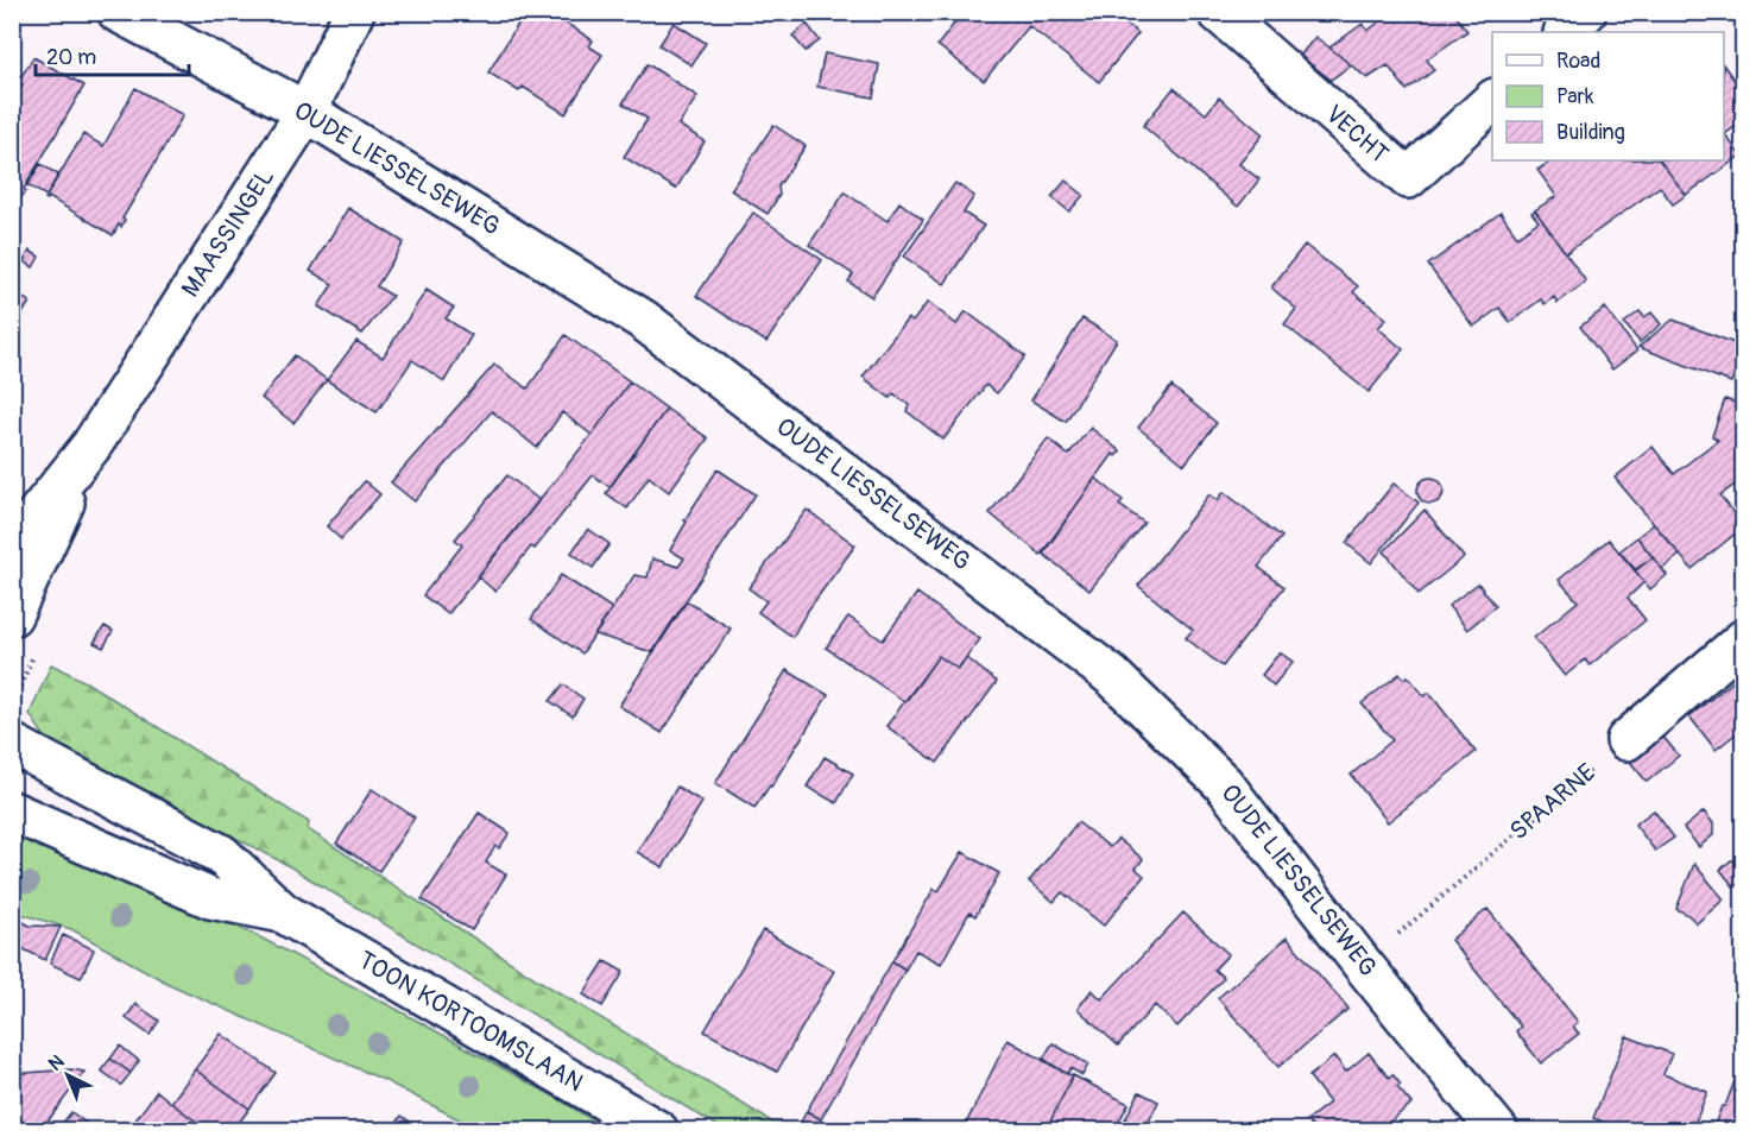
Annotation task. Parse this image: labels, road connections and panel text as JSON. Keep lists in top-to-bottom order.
{
  "streets": {
    "street": [
      "VECHT",
      "OUDE LIESSELSEWEG",
      "MAASSINGEL",
      "TOON KORTOOMSLAAN"
    ],
    "path": ["SPAARNE"]
  },
  "crossings": [
    ["OUDE LIESSELSEWEG", "MAASSINGEL"],
    ["OUDE LIESSELSEWEG", "SPAARNE"]
  ],
  "legend": ["Road", "Park", "Building"],
  "scale_bar": "20 m",
  "north": "top left"
}
